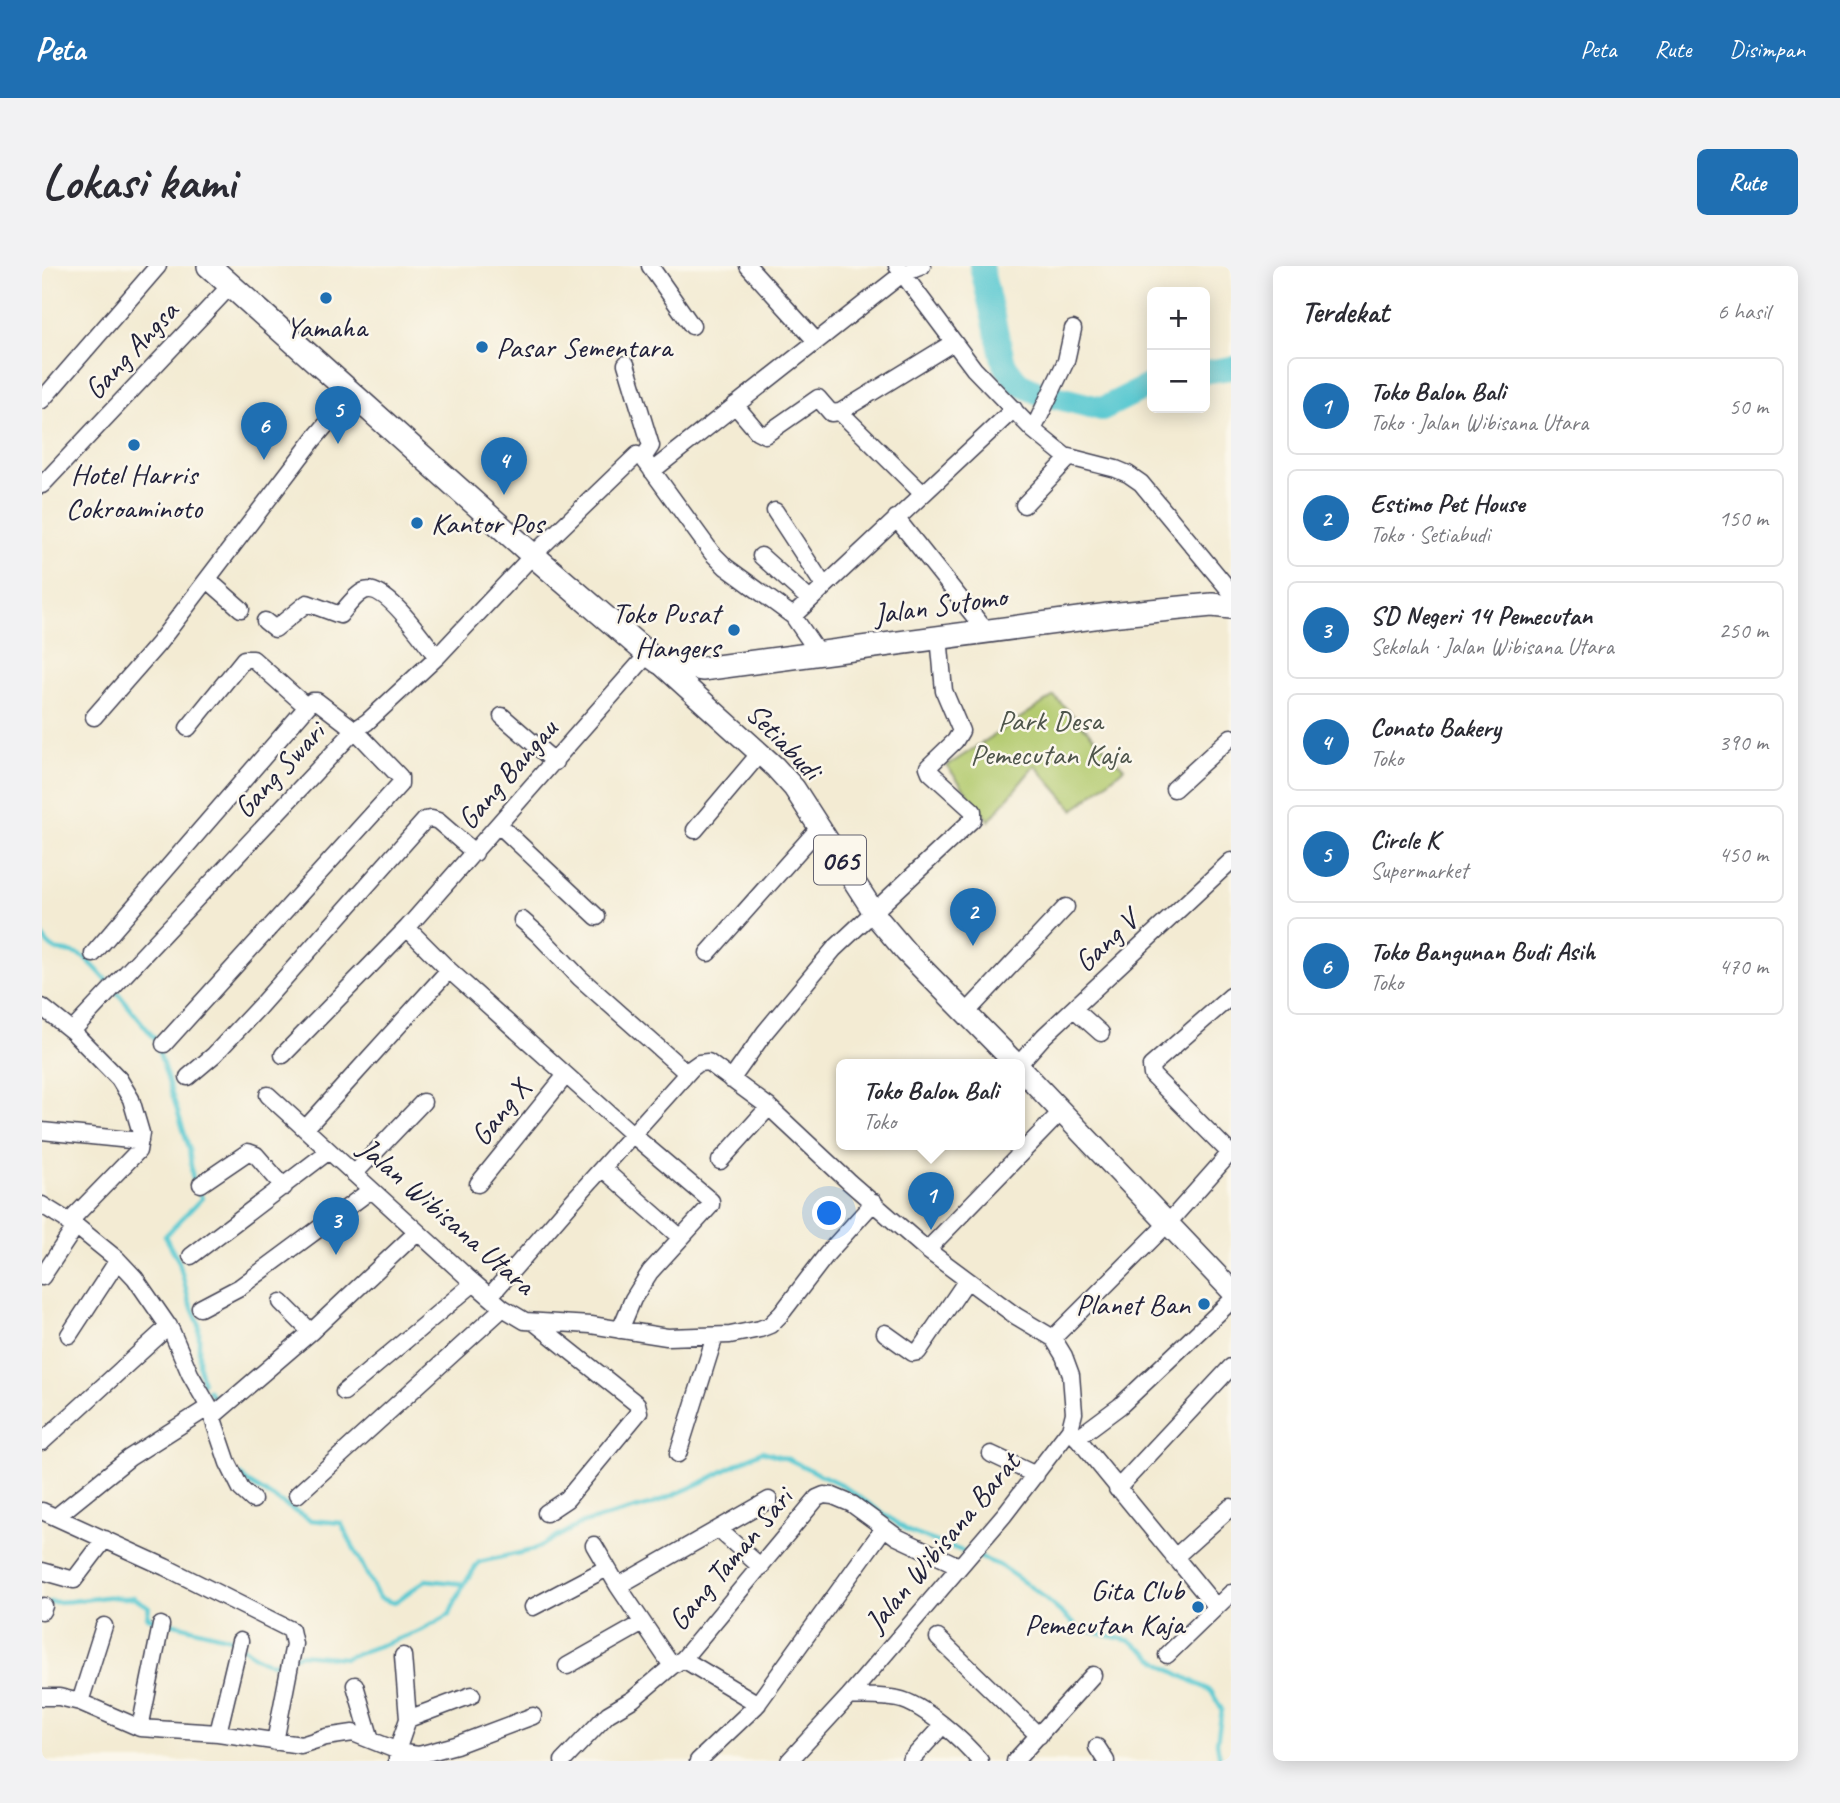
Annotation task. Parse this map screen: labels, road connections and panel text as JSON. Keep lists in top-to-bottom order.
{
  "streets": {
    "highway": ["Jalan Sutomo"],
    "main road": ["Setiabudi", "065"],
    "street": [
      "Gang Angsa",
      "Gang Swari",
      "Gang Bangau",
      "Gang V",
      "Gang X",
      "Jalan Wibisana Utara",
      "Jalan Wibisana Barat",
      "Gang Taman Sari"
    ]
  },
  "crossings": [
    ["Jalan Sutomo", "Setiabudi"],
    ["Jalan Sutomo", "Gang Bangau"],
    ["Setiabudi", "Gang Bangau"],
    ["Jalan Wibisana Barat", "Gang Taman Sari"]
  ],
  "parks": ["Park Desa Pemecutan Kaja"],
  "places": [
    "Yamaha",
    "Pasar Sementara",
    "Hotel Harris Cokroaminoto",
    "Kantor Pos",
    "Toko Pusat Hangers",
    "Planet Ban",
    "Gita Club Pemecutan Kaja"
  ],
  "page": {
    "header": "Peta",
    "nav": ["Peta", "Rute", "Disimpan"],
    "buttons": "Rute",
    "title": "Lokasi kami",
    "heading": ["Terdekat", "6 hasil"],
    "map_buttons": ["+", "−"],
    "list": [
      {
        "mark": "1",
        "name": "Toko Balon Bali",
        "note": "Toko · Jalan Wibisana Utara",
        "value": "50 m"
      },
      {
        "mark": "2",
        "name": "Estimo Pet House",
        "note": "Toko · Setiabudi",
        "value": "150 m"
      },
      {
        "mark": "3",
        "name": "SD Negeri 14 Pemecutan",
        "note": "Sekolah · Jalan Wibisana Utara",
        "value": "250 m"
      },
      {
        "mark": "4",
        "name": "Conato Bakery",
        "note": "Toko",
        "value": "390 m"
      },
      {
        "mark": "5",
        "name": "Circle K",
        "note": "Supermarket",
        "value": "450 m"
      },
      {
        "mark": "6",
        "name": "Toko Bangunan Budi Asih",
        "note": "Toko",
        "value": "470 m"
      }
    ],
    "pins": [
      "5",
      "6",
      "4",
      "2",
      "1",
      "3"
    ],
    "popup": ["Toko Balon Bali", "Toko"]
  }
}
